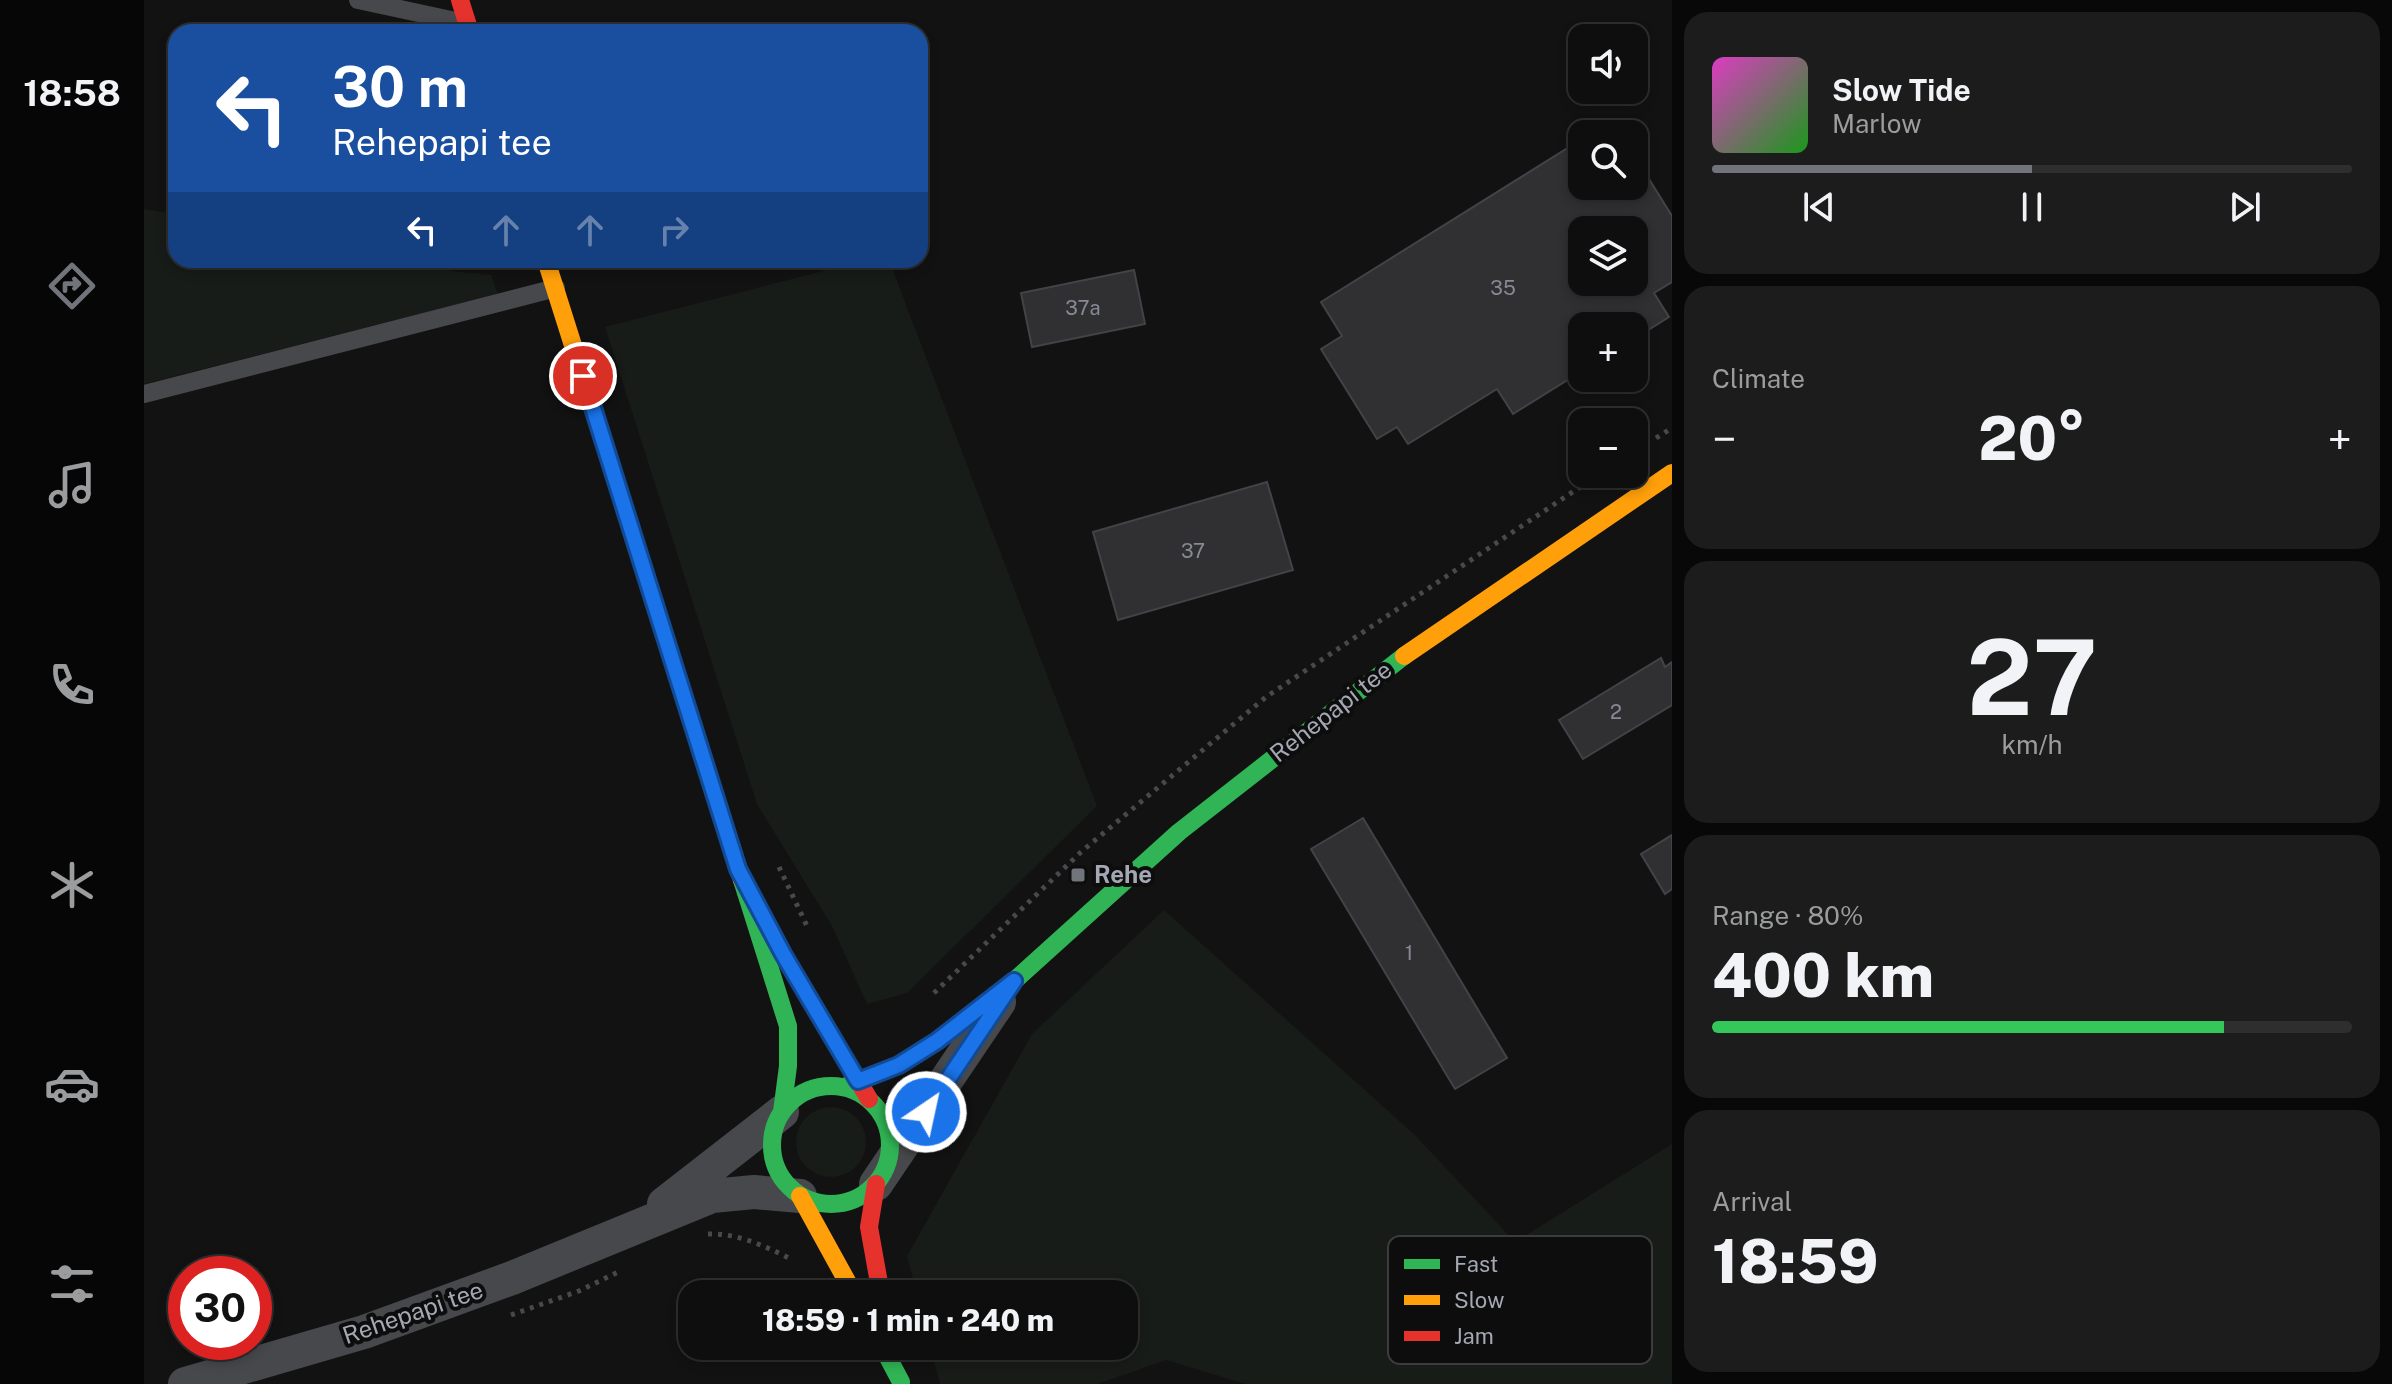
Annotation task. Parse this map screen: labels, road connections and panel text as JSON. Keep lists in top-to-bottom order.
{
  "streets": {
    "street": ["Rehepapi tee"]
  },
  "places": {
    "transit": ["Rehe"]
  },
  "house_numbers": [
    "35",
    "37a",
    "37",
    "2",
    "1"
  ],
  "legend": ["Fast", "Slow", "Jam"],
  "page": {
    "tabs": "18:58",
    "map_buttons": ["+", "−"],
    "turn": ["30 m", "Rehepapi tee"],
    "song": ["Slow Tide", "Marlow"],
    "tile": [
      "Climate",
      ["27", "km/h"],
      ["Range · 80%", "400 km"],
      ["Arrival", "18:59"]
    ],
    "heat": ["−", "20°", "+"],
    "limit": "30",
    "trip": "18:59 · 1 min · 240 m"
  }
}
